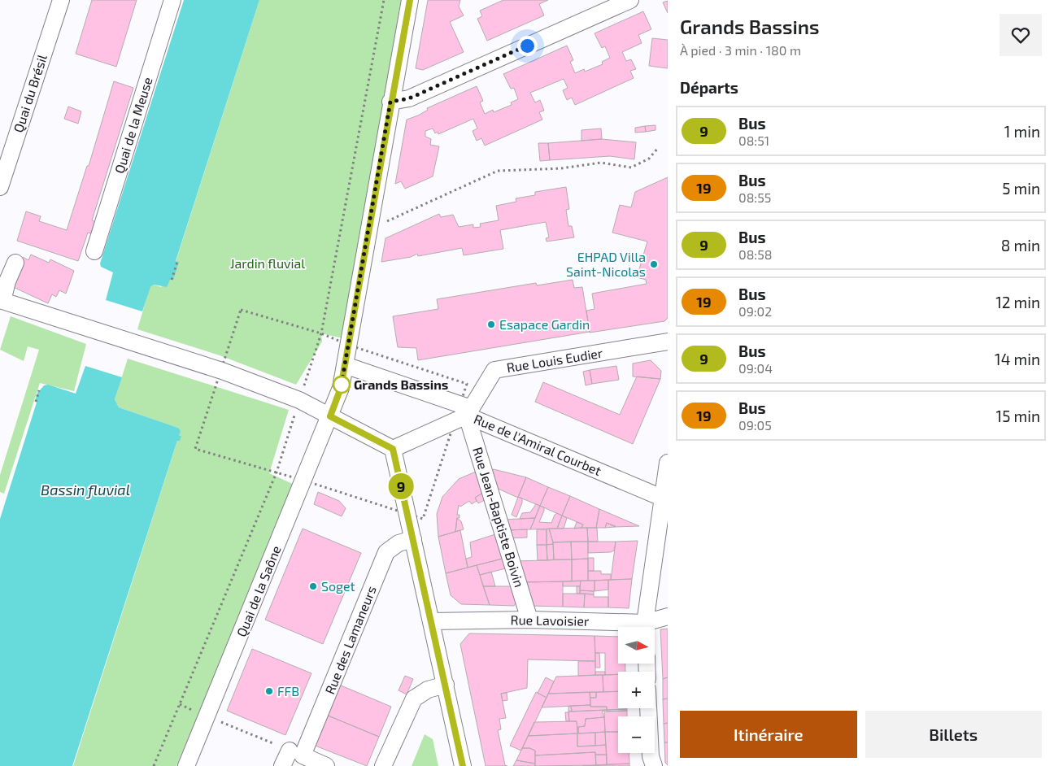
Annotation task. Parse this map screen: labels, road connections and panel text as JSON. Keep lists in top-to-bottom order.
{
  "streets": {
    "street": [
      "Quai du Brésil",
      "Quai de la Meuse",
      "Rue Louis Eudier",
      "Rue de l'Amiral Courbet",
      "Rue Jean-Baptiste Boivin",
      "Quai de la Saône",
      "Rue Lavoisier",
      "Rue des Lamaneurs"
    ]
  },
  "crossings": [
    ["Rue Louis Eudier", "Rue de l'Amiral Courbet"],
    ["Rue Louis Eudier", "Rue Jean-Baptiste Boivin"],
    ["Rue de l'Amiral Courbet", "Rue Jean-Baptiste Boivin"],
    ["Rue Jean-Baptiste Boivin", "Rue Lavoisier"]
  ],
  "water": ["Bassin fluvial"],
  "parks": ["Jardin fluvial"],
  "places": [
    "EHPAD Villa Saint-Nicolas",
    "Esapace Gardin",
    "Grands Bassins",
    "Soget",
    "FFB"
  ],
  "lines": ["bus line 9"],
  "north": "right",
  "page": {
    "on_map": "9",
    "heading": [
      ["Grands Bassins", "À pied · 3 min · 180 m"],
      "Départs"
    ],
    "list": [
      {
        "mark": "9",
        "name": "Bus",
        "note": "08:51",
        "value": "1 min"
      },
      {
        "mark": "19",
        "name": "Bus",
        "note": "08:55",
        "value": "5 min"
      },
      {
        "mark": "9",
        "name": "Bus",
        "note": "08:58",
        "value": "8 min"
      },
      {
        "mark": "19",
        "name": "Bus",
        "note": "09:02",
        "value": "12 min"
      },
      {
        "mark": "9",
        "name": "Bus",
        "note": "09:04",
        "value": "14 min"
      },
      {
        "mark": "19",
        "name": "Bus",
        "note": "09:05",
        "value": "15 min"
      }
    ],
    "map_buttons": ["+", "−"],
    "buttons": ["Itinéraire", "Billets"]
  }
}
